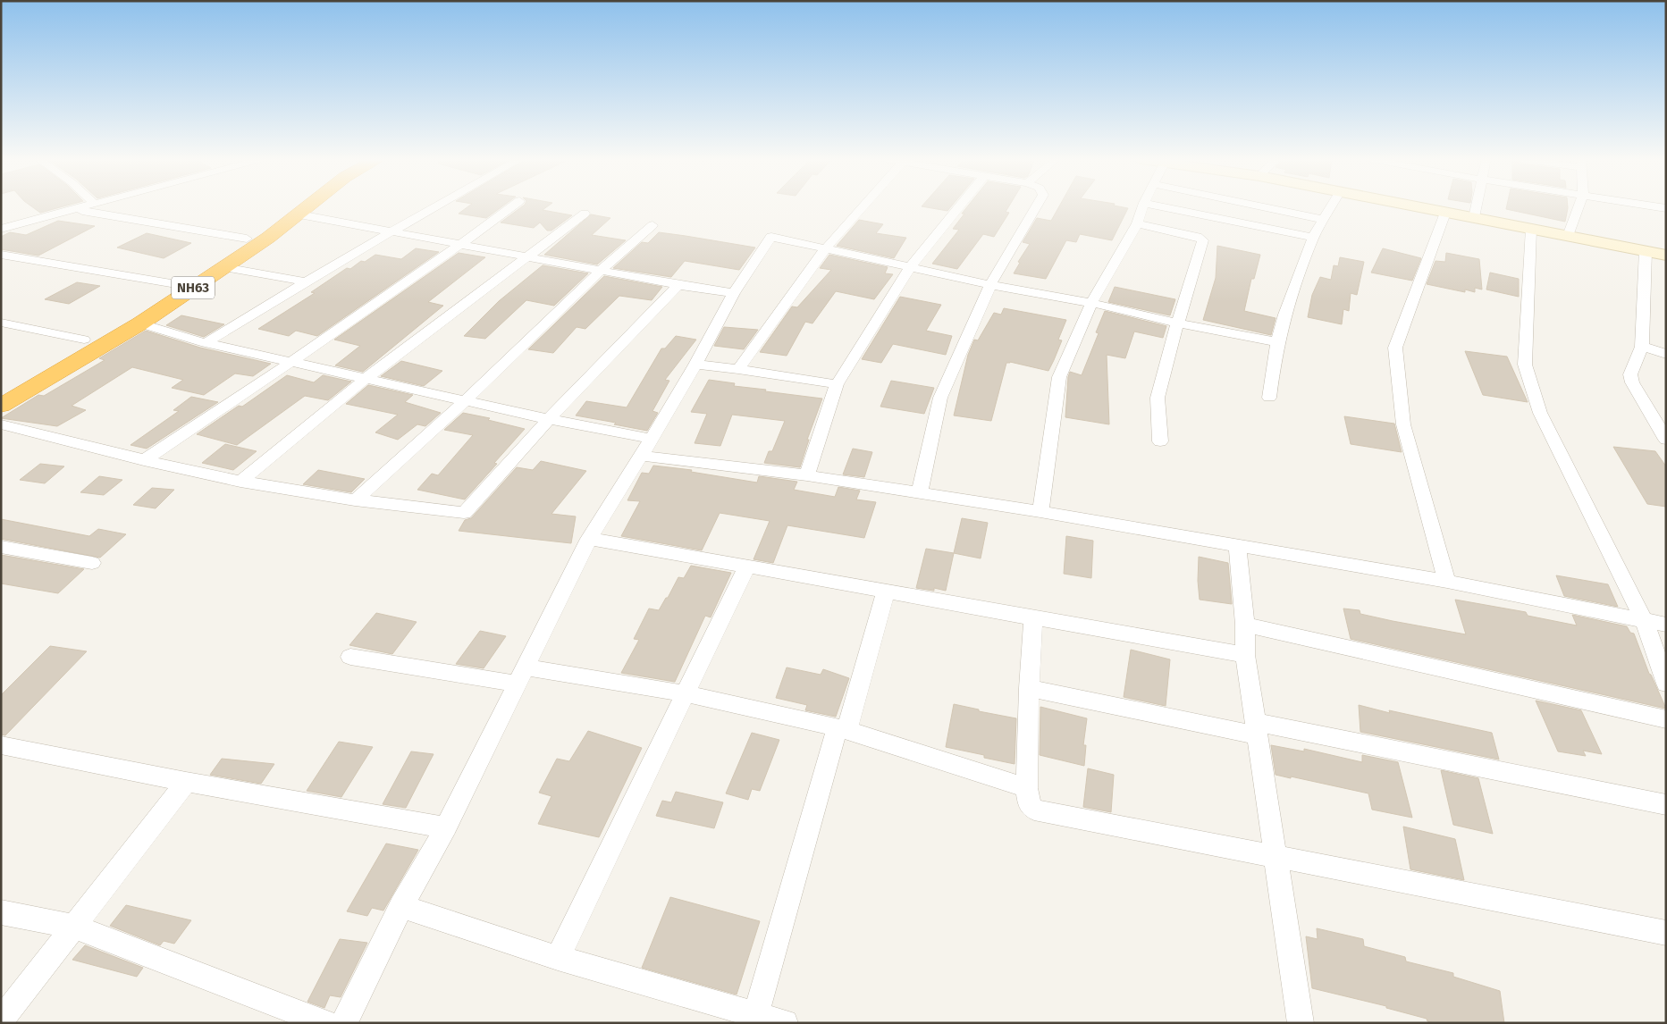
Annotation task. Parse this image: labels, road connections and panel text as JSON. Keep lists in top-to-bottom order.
{
  "streets": {
    "highway": ["NH63"]
  }
}
